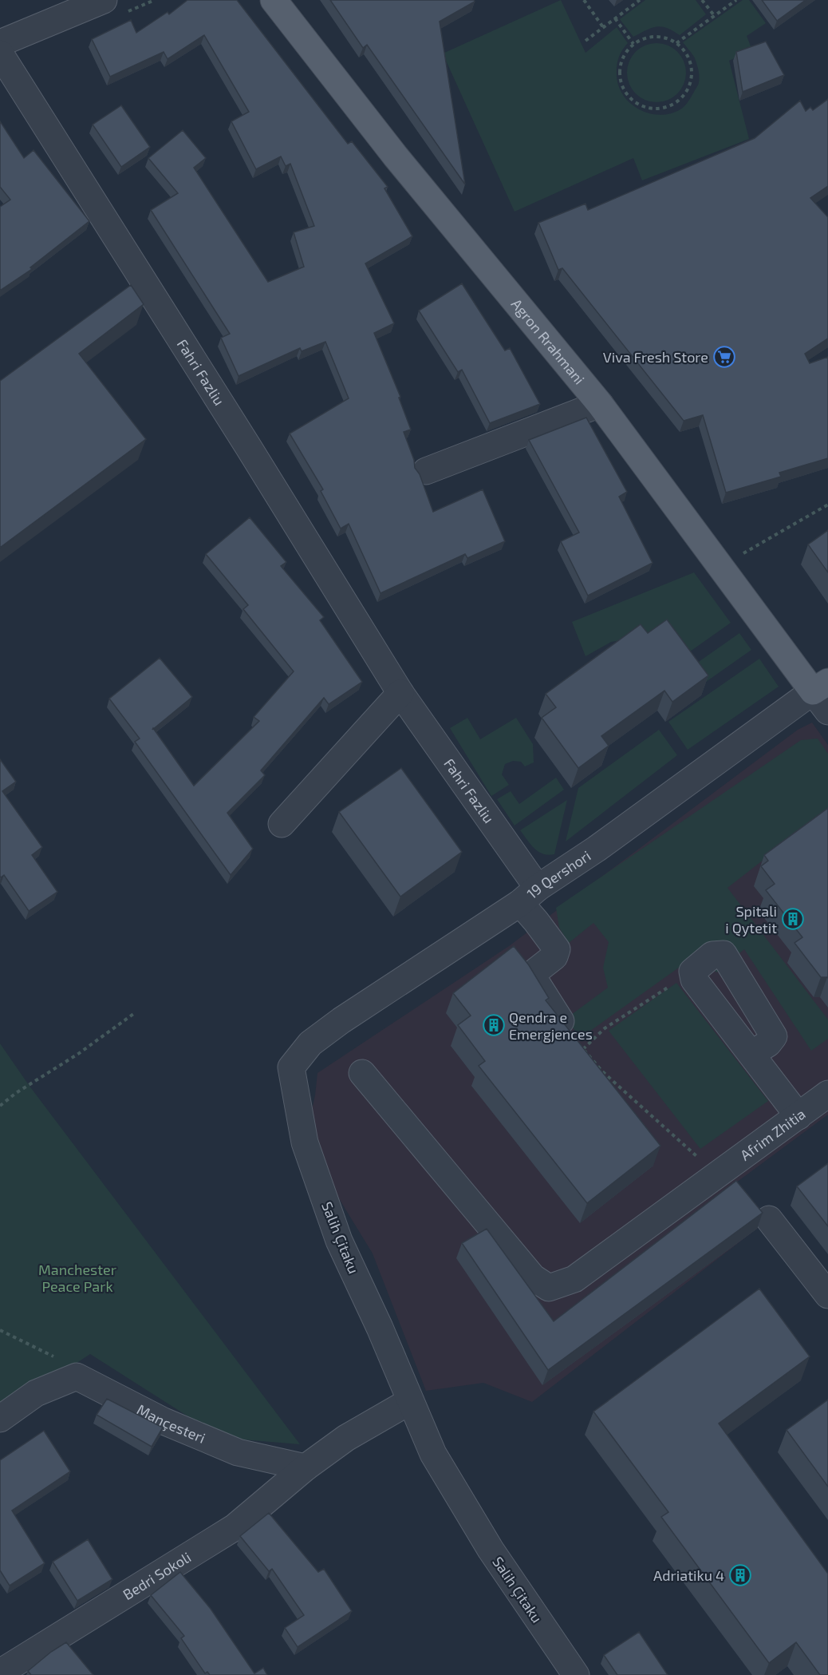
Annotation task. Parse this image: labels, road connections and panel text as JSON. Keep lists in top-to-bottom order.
{
  "streets": {
    "main road": ["Agron Rrahmani"],
    "street": [
      "Fahri Fazliu",
      "19 Qershori",
      "Afrim Zhitia",
      "Salih Çitaku",
      "Mançesteri",
      "Bedri Sokoli"
    ]
  },
  "crossings": [
    ["Agron Rrahmani", "19 Qershori"],
    ["Fahri Fazliu", "19 Qershori"],
    ["19 Qershori", "Salih Çitaku"],
    ["Mançesteri", "Bedri Sokoli"]
  ],
  "parks": ["Manchester Peace Park"],
  "places": {
    "supermarket": ["Viva Fresh Store"],
    "building": ["Spitali i Qytetit", "Qendra e Emergjences", "Adriatiku 4"]
  }
}
